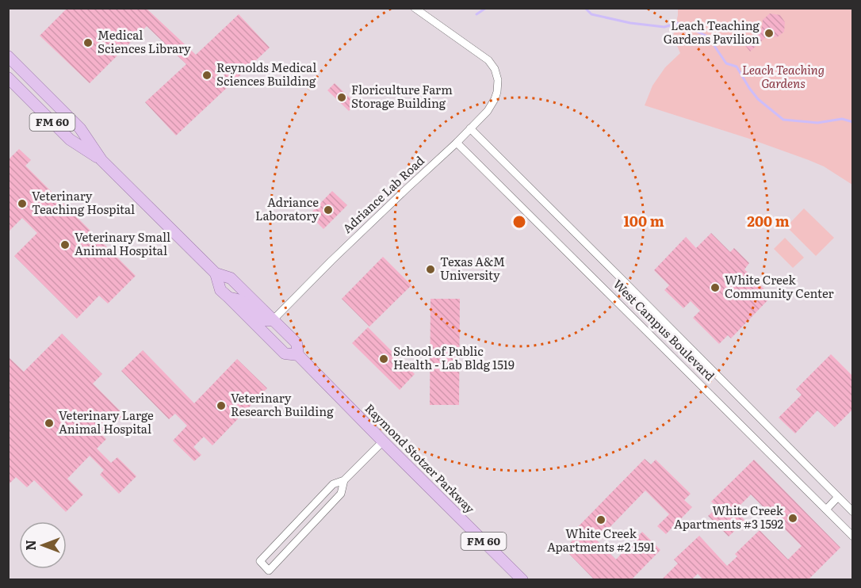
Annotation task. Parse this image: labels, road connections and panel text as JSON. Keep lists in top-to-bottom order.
{
  "streets": {
    "main road": ["FM 60", "Raymond Stotzer Parkway"],
    "street": ["Adriance Lab Road", "West Campus Boulevard"]
  },
  "crossings": [
    ["Adriance Lab Road", "West Campus Boulevard"],
    ["Adriance Lab Road", "Raymond Stotzer Parkway"]
  ],
  "parks": ["Leach Teaching Gardens"],
  "places": [
    "Leach Teaching Gardens Pavilion",
    "Medical Sciences Library",
    "Reynolds Medical Sciences Building",
    "Floriculture Farm Storage Building",
    "Veterinary Teaching Hospital",
    "Adriance Laboratory",
    "Veterinary Small Animal Hospital",
    "Texas A&M University",
    "White Creek Community Center",
    "School of Public Health - Lab Bldg 1519",
    "Veterinary Research Building",
    "Veterinary Large Animal Hospital",
    "White Creek Apartments #3 1592",
    "White Creek Apartments #2 1591"
  ],
  "north": "left",
  "rings": ["100 m", "200 m"]
}
